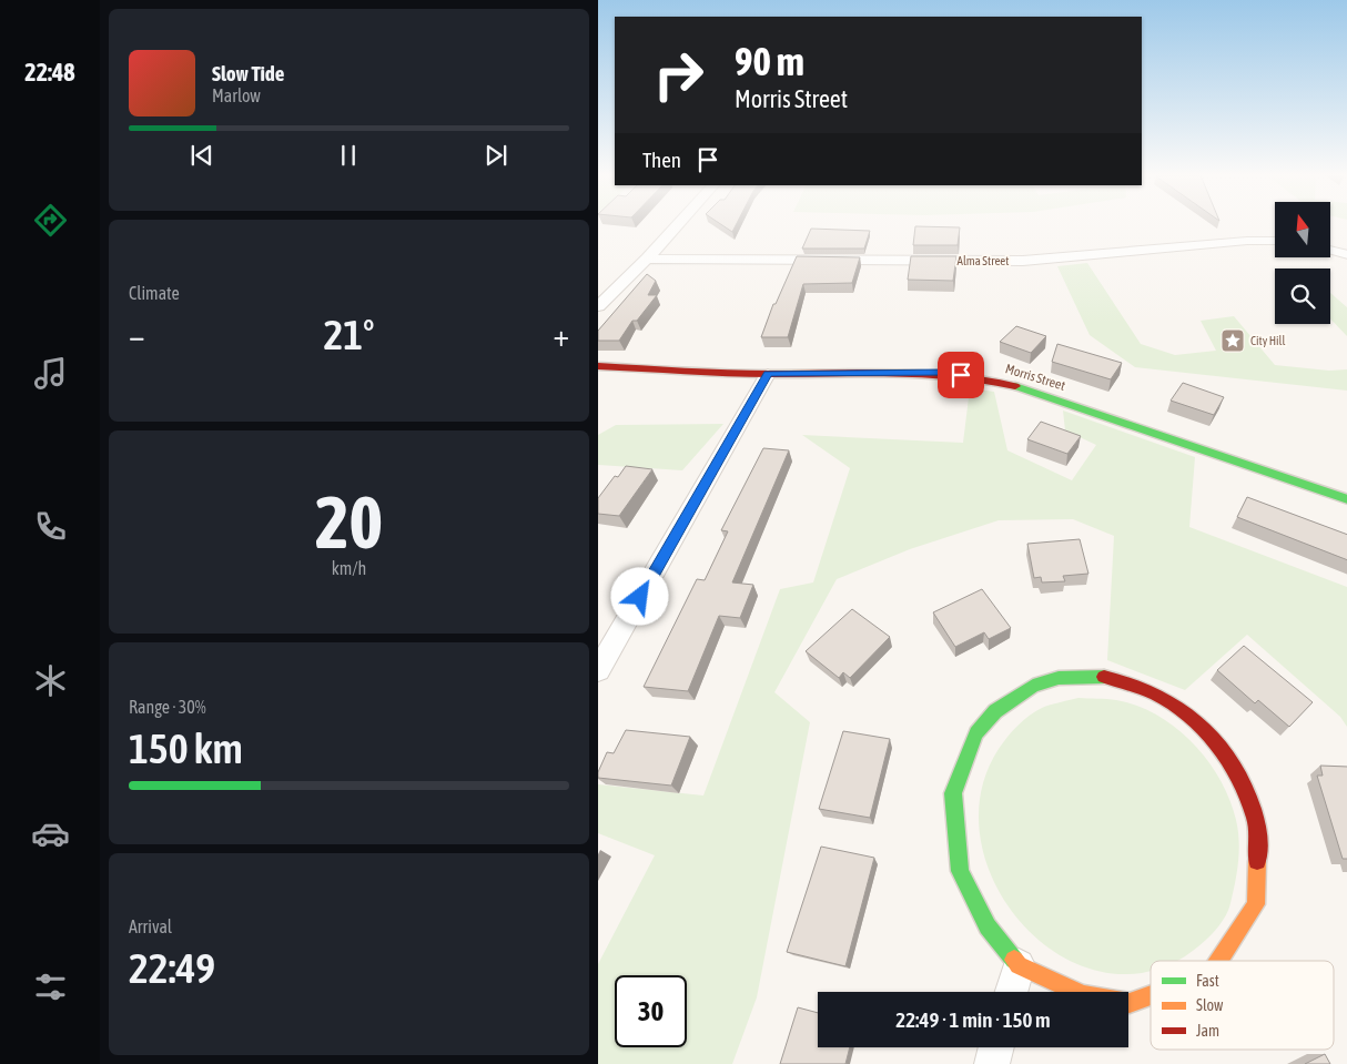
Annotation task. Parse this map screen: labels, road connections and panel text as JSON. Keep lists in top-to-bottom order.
{
  "streets": {
    "street": ["Alma Street", "Morris Street"]
  },
  "places": {
    "place": ["City Hill"]
  },
  "legend": ["Fast", "Slow", "Jam"],
  "north": "top",
  "page": {
    "tabs": "22:48",
    "turn": ["90 m", "Morris Street"],
    "song": ["Slow Tide", "Marlow"],
    "then": "Then",
    "tile": [
      "Climate",
      ["20", "km/h"],
      ["Range · 30%", "150 km"],
      ["Arrival", "22:49"]
    ],
    "heat": ["−", "21°", "+"],
    "limit": "30",
    "trip": "22:49 · 1 min · 150 m"
  }
}
